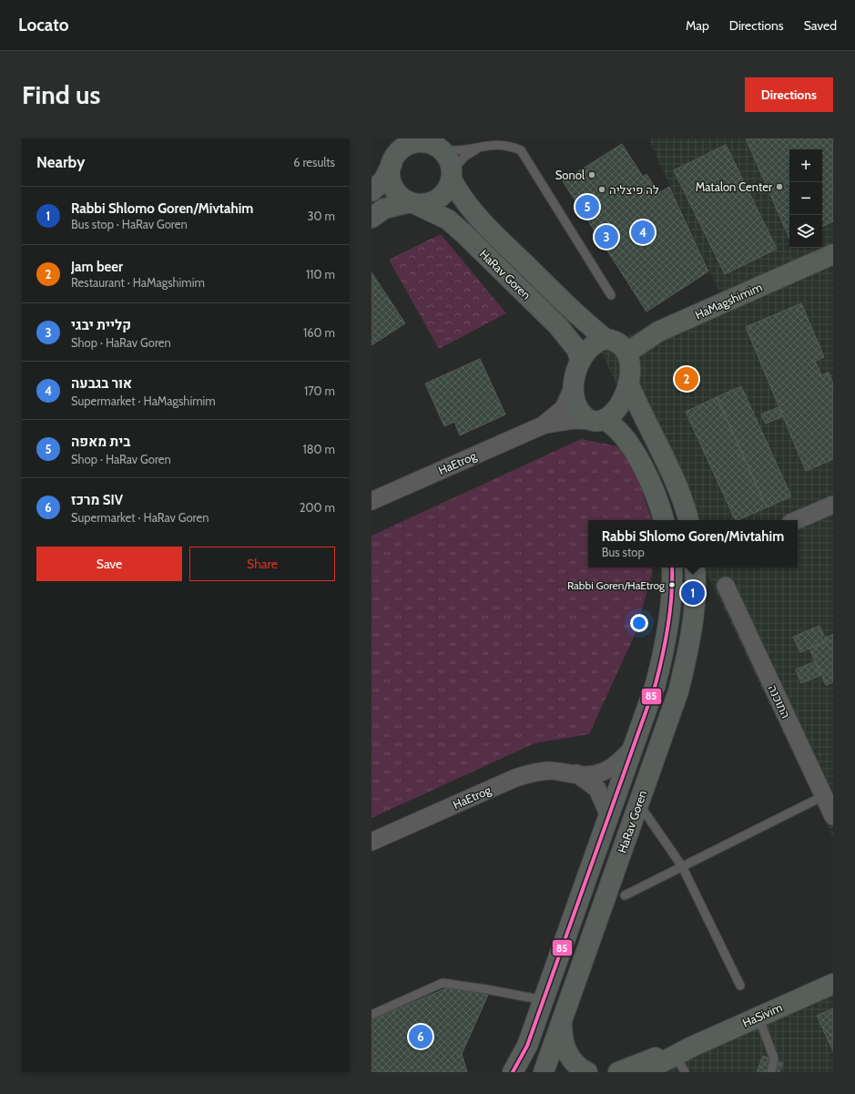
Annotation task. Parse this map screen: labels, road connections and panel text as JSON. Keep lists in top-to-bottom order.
{
  "streets": {
    "street": [
      "HaRav Goren",
      "HaMagshimim",
      "HaEtrog",
      "התוכנה",
      "HaSivim"
    ]
  },
  "crossings": [
    ["HaRav Goren", "HaMagshimim"],
    ["HaRav Goren", "HaEtrog"],
    ["HaMagshimim", "HaEtrog"]
  ],
  "places": [
    "Sonol",
    "Matalon Center",
    "לה פיצליה",
    "Rabbi Goren/HaEtrog"
  ],
  "lines": ["transit line 85"],
  "page": {
    "header": "Locato",
    "nav": ["Map", "Directions", "Saved"],
    "buttons": [
      "Directions",
      ["Save", "Share"]
    ],
    "title": "Find us",
    "heading": ["Nearby", "6 results"],
    "map_buttons": ["+", "−"],
    "list": [
      {
        "mark": "1",
        "name": "Rabbi Shlomo Goren/Mivtahim",
        "note": "Bus stop · HaRav Goren",
        "value": "30 m"
      },
      {
        "mark": "2",
        "name": "Jam beer",
        "note": "Restaurant · HaMagshimim",
        "value": "110 m"
      },
      {
        "mark": "3",
        "name": "קליית יבגי",
        "note": "Shop · HaRav Goren",
        "value": "160 m"
      },
      {
        "mark": "4",
        "name": "אור בגבעה",
        "note": "Supermarket · HaMagshimim",
        "value": "170 m"
      },
      {
        "mark": "5",
        "name": "בית מאפה",
        "note": "Shop · HaRav Goren",
        "value": "180 m"
      },
      {
        "mark": "6",
        "name": "מרכז SIV",
        "note": "Supermarket · HaRav Goren",
        "value": "200 m"
      }
    ],
    "pins": [
      "5",
      "4",
      "3",
      "2",
      "1",
      "6"
    ],
    "popup": ["Rabbi Shlomo Goren/Mivtahim", "Bus stop"]
  }
}
